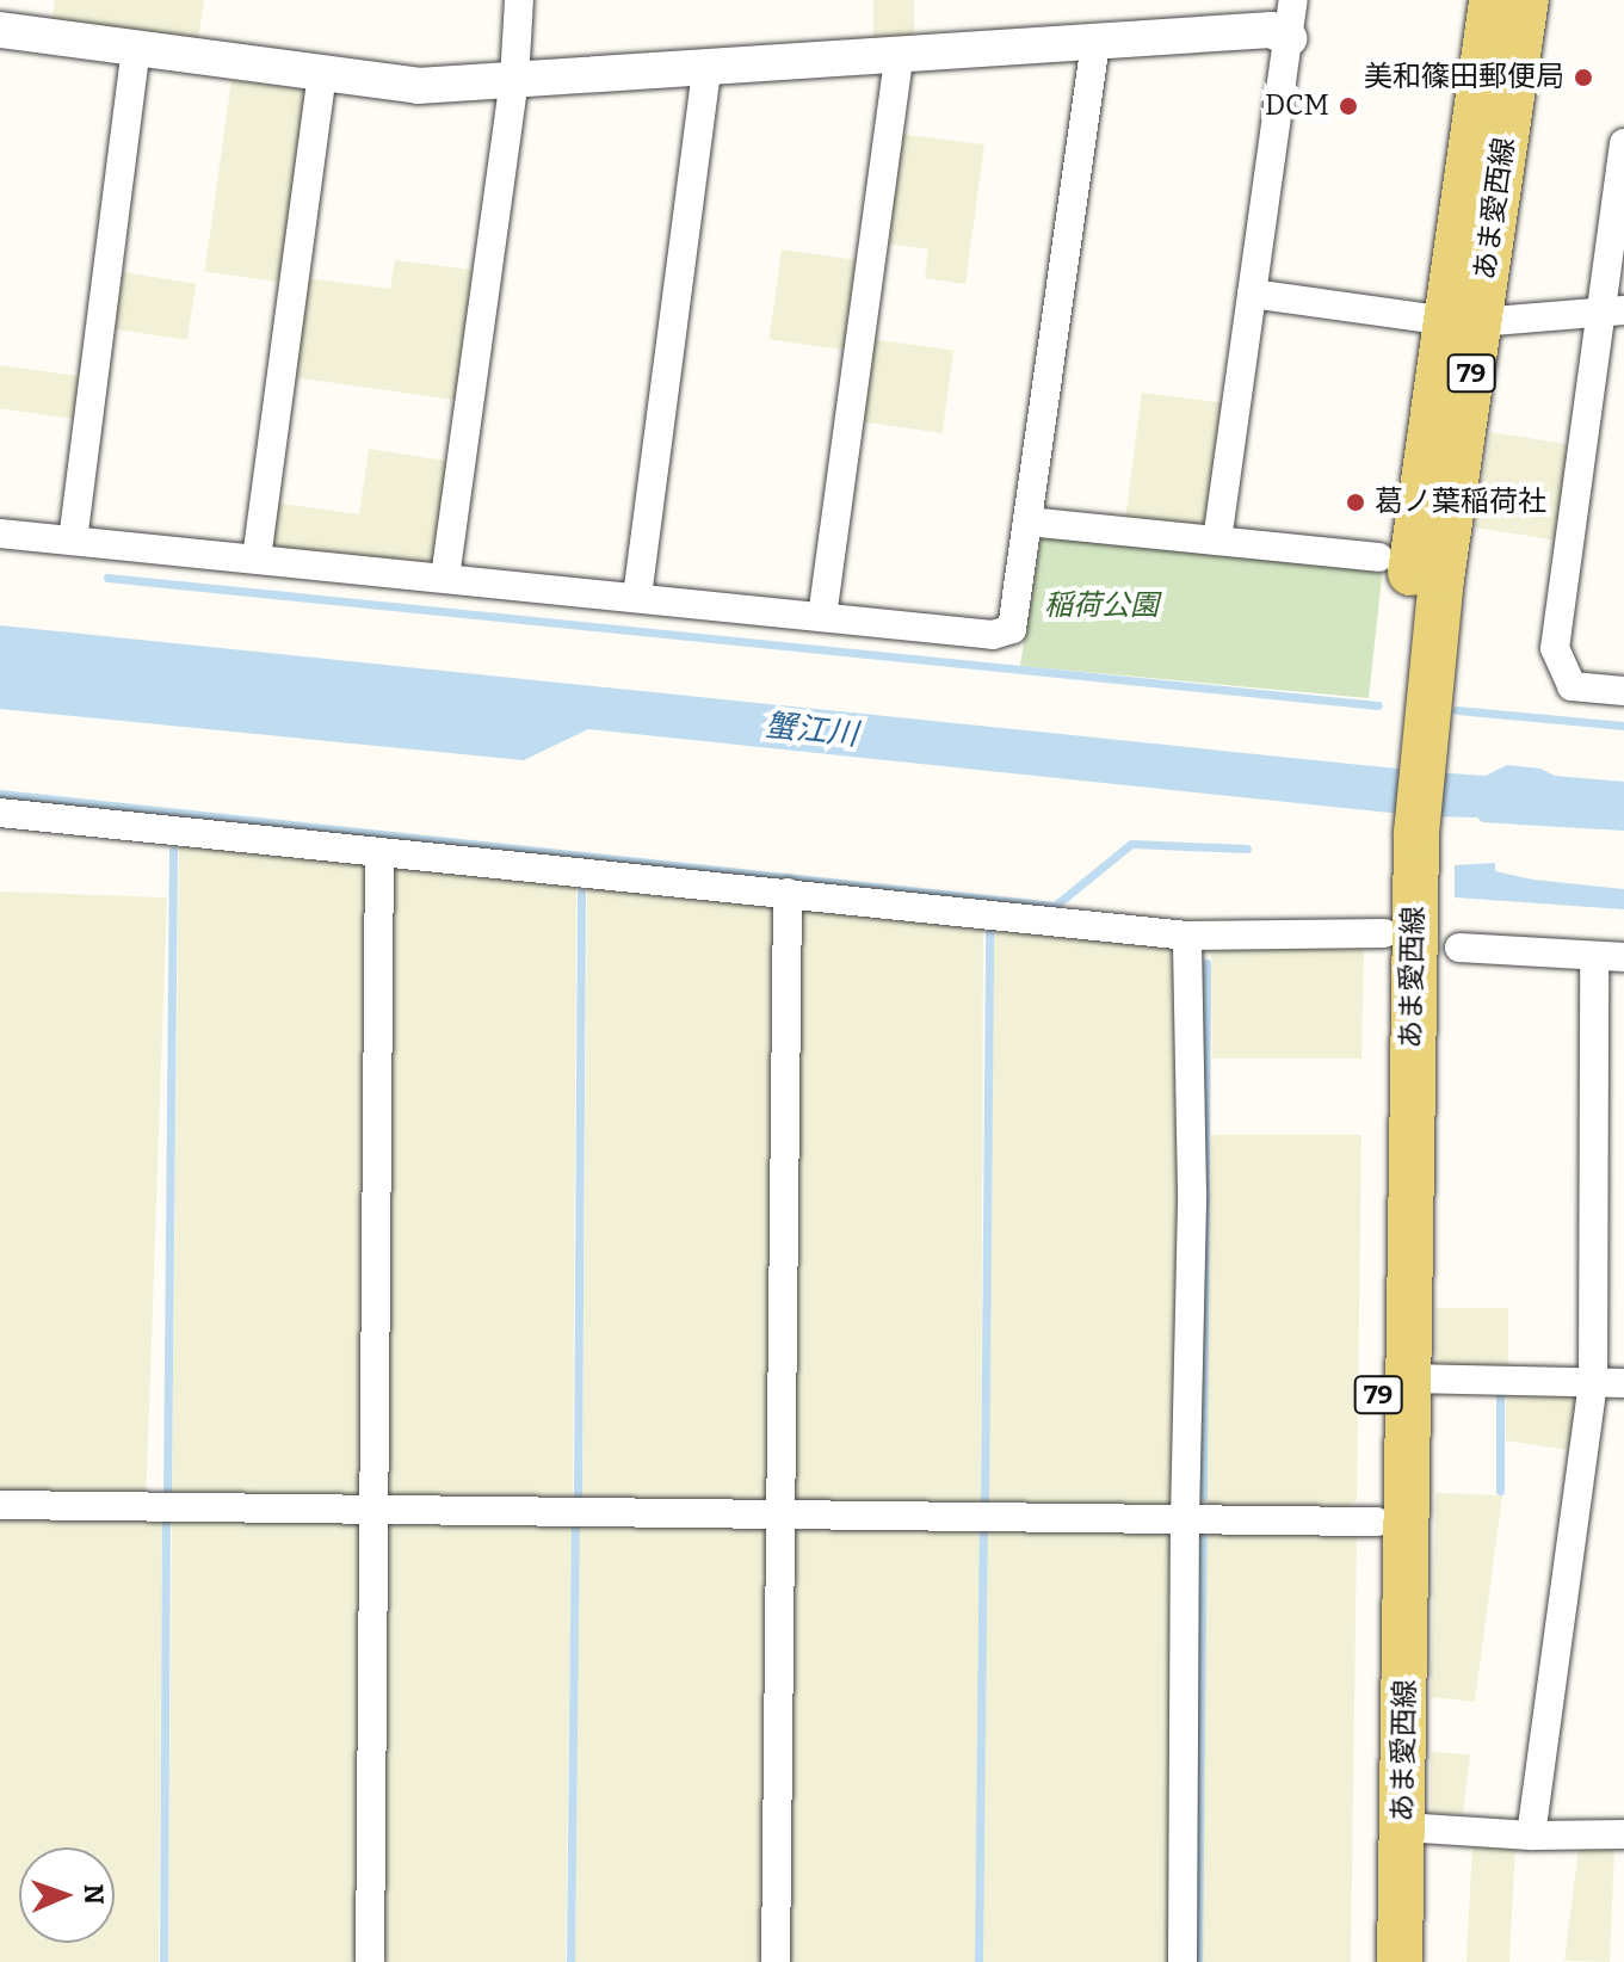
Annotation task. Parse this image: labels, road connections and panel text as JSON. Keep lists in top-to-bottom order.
{
  "streets": {
    "main road": ["あま愛西線", "79"]
  },
  "water": ["蟹江川"],
  "parks": ["稲荷公園"],
  "places": ["美和篠田郵便局", "DCM", "葛ノ葉稲荷社"],
  "north": "right"
}
